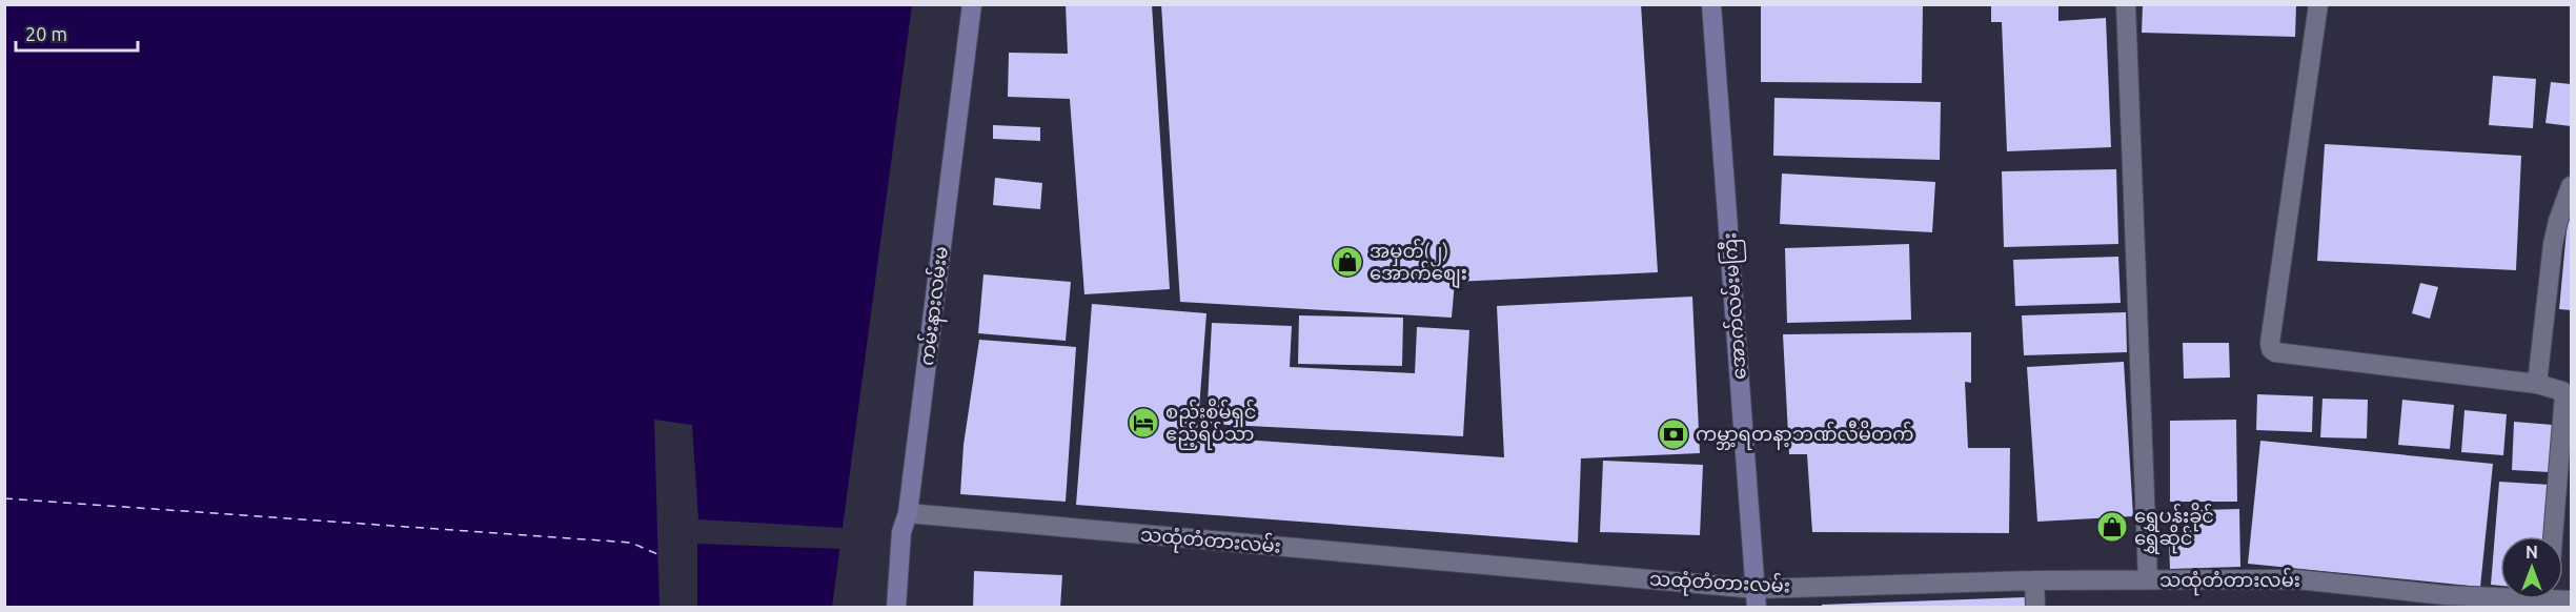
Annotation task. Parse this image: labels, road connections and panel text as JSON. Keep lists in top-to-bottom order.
{
  "streets": {
    "main road": ["ကမ်းနားလမ်းမ", "အောက်လမ်းမကြီး"],
    "street": ["သထုံတံတားလမ်း"]
  },
  "crossings": [
    ["ကမ်းနားလမ်းမ", "သထုံတံတားလမ်း"],
    ["အောက်လမ်းမကြီး", "သထုံတံတားလမ်း"]
  ],
  "places": {
    "shop": ["အမှတ်(၂) အောက်စျေး", "ရွှေပန်းခိုင် ရွှေဆိုင်"],
    "hotel": ["စည်းစိမ်ရှင် ဧည့်ရိပ်သာ"],
    "bank": ["ကမ္ဘာ့ရတနာ့ဘဏ်လီမိတက်"]
  },
  "scale_bar": "20 m",
  "north": "top"
}
